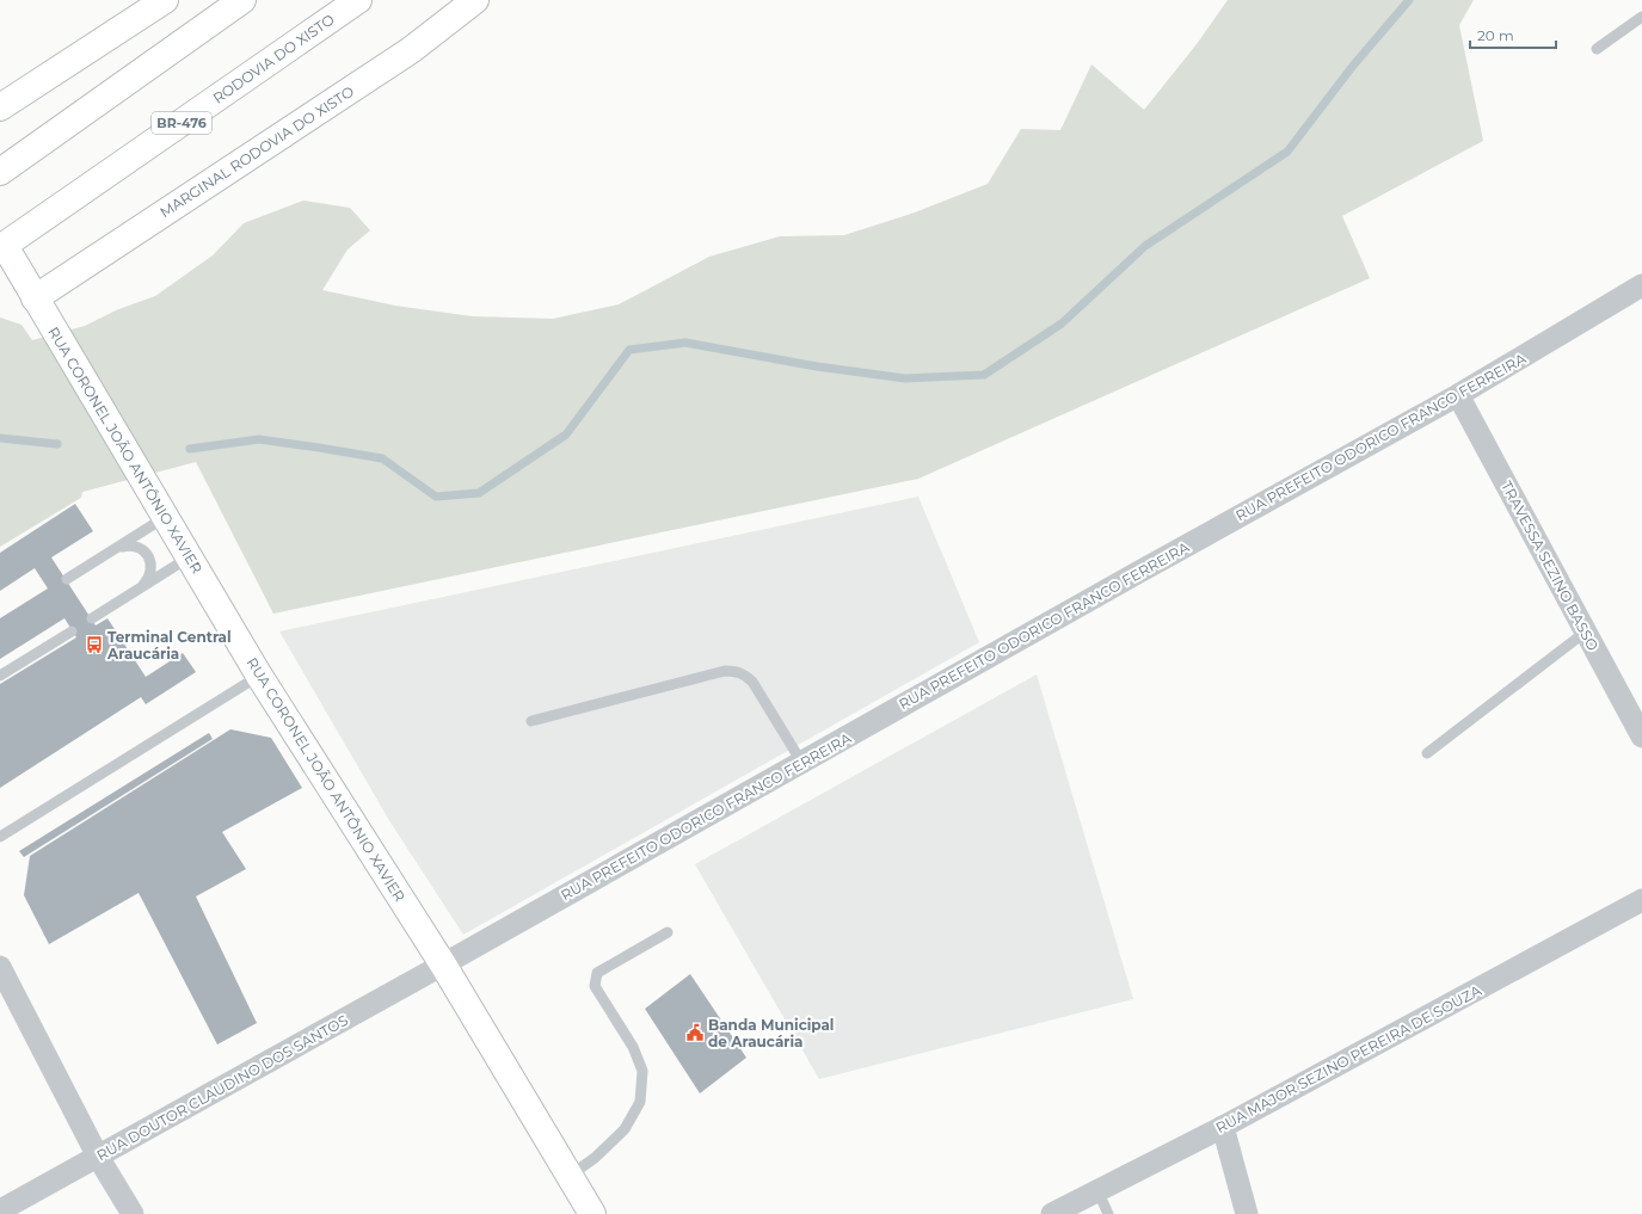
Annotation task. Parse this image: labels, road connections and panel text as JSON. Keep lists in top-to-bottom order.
{
  "streets": {
    "main road": [
      "RODOVIA DO XISTO",
      "BR-476",
      "MARGINAL RODOVIA DO XISTO",
      "RUA CORONEL JOÃO ANTÔNIO XAVIER"
    ],
    "street": [
      "RUA PREFEITO ODORICO FRANCO FERREIRA",
      "TRAVESSA SEZINO BASSO",
      "RUA MAJOR SEZINO PEREIRA DE SOUZA",
      "RUA DOUTOR CLAUDINO DOS SANTOS"
    ]
  },
  "crossings": [
    ["RODOVIA DO XISTO", "RUA CORONEL JOÃO ANTÔNIO XAVIER"],
    ["MARGINAL RODOVIA DO XISTO", "RUA CORONEL JOÃO ANTÔNIO XAVIER"],
    ["RUA PREFEITO ODORICO FRANCO FERREIRA", "RUA CORONEL JOÃO ANTÔNIO XAVIER"],
    ["RUA PREFEITO ODORICO FRANCO FERREIRA", "TRAVESSA SEZINO BASSO"],
    ["RUA PREFEITO ODORICO FRANCO FERREIRA", "RUA DOUTOR CLAUDINO DOS SANTOS"],
    ["RUA CORONEL JOÃO ANTÔNIO XAVIER", "RUA DOUTOR CLAUDINO DOS SANTOS"]
  ],
  "places": {
    "bus stop": ["Terminal Central Araucária"],
    "public building": ["Banda Municipal de Araucária"]
  },
  "scale_bar": "20 m"
}
